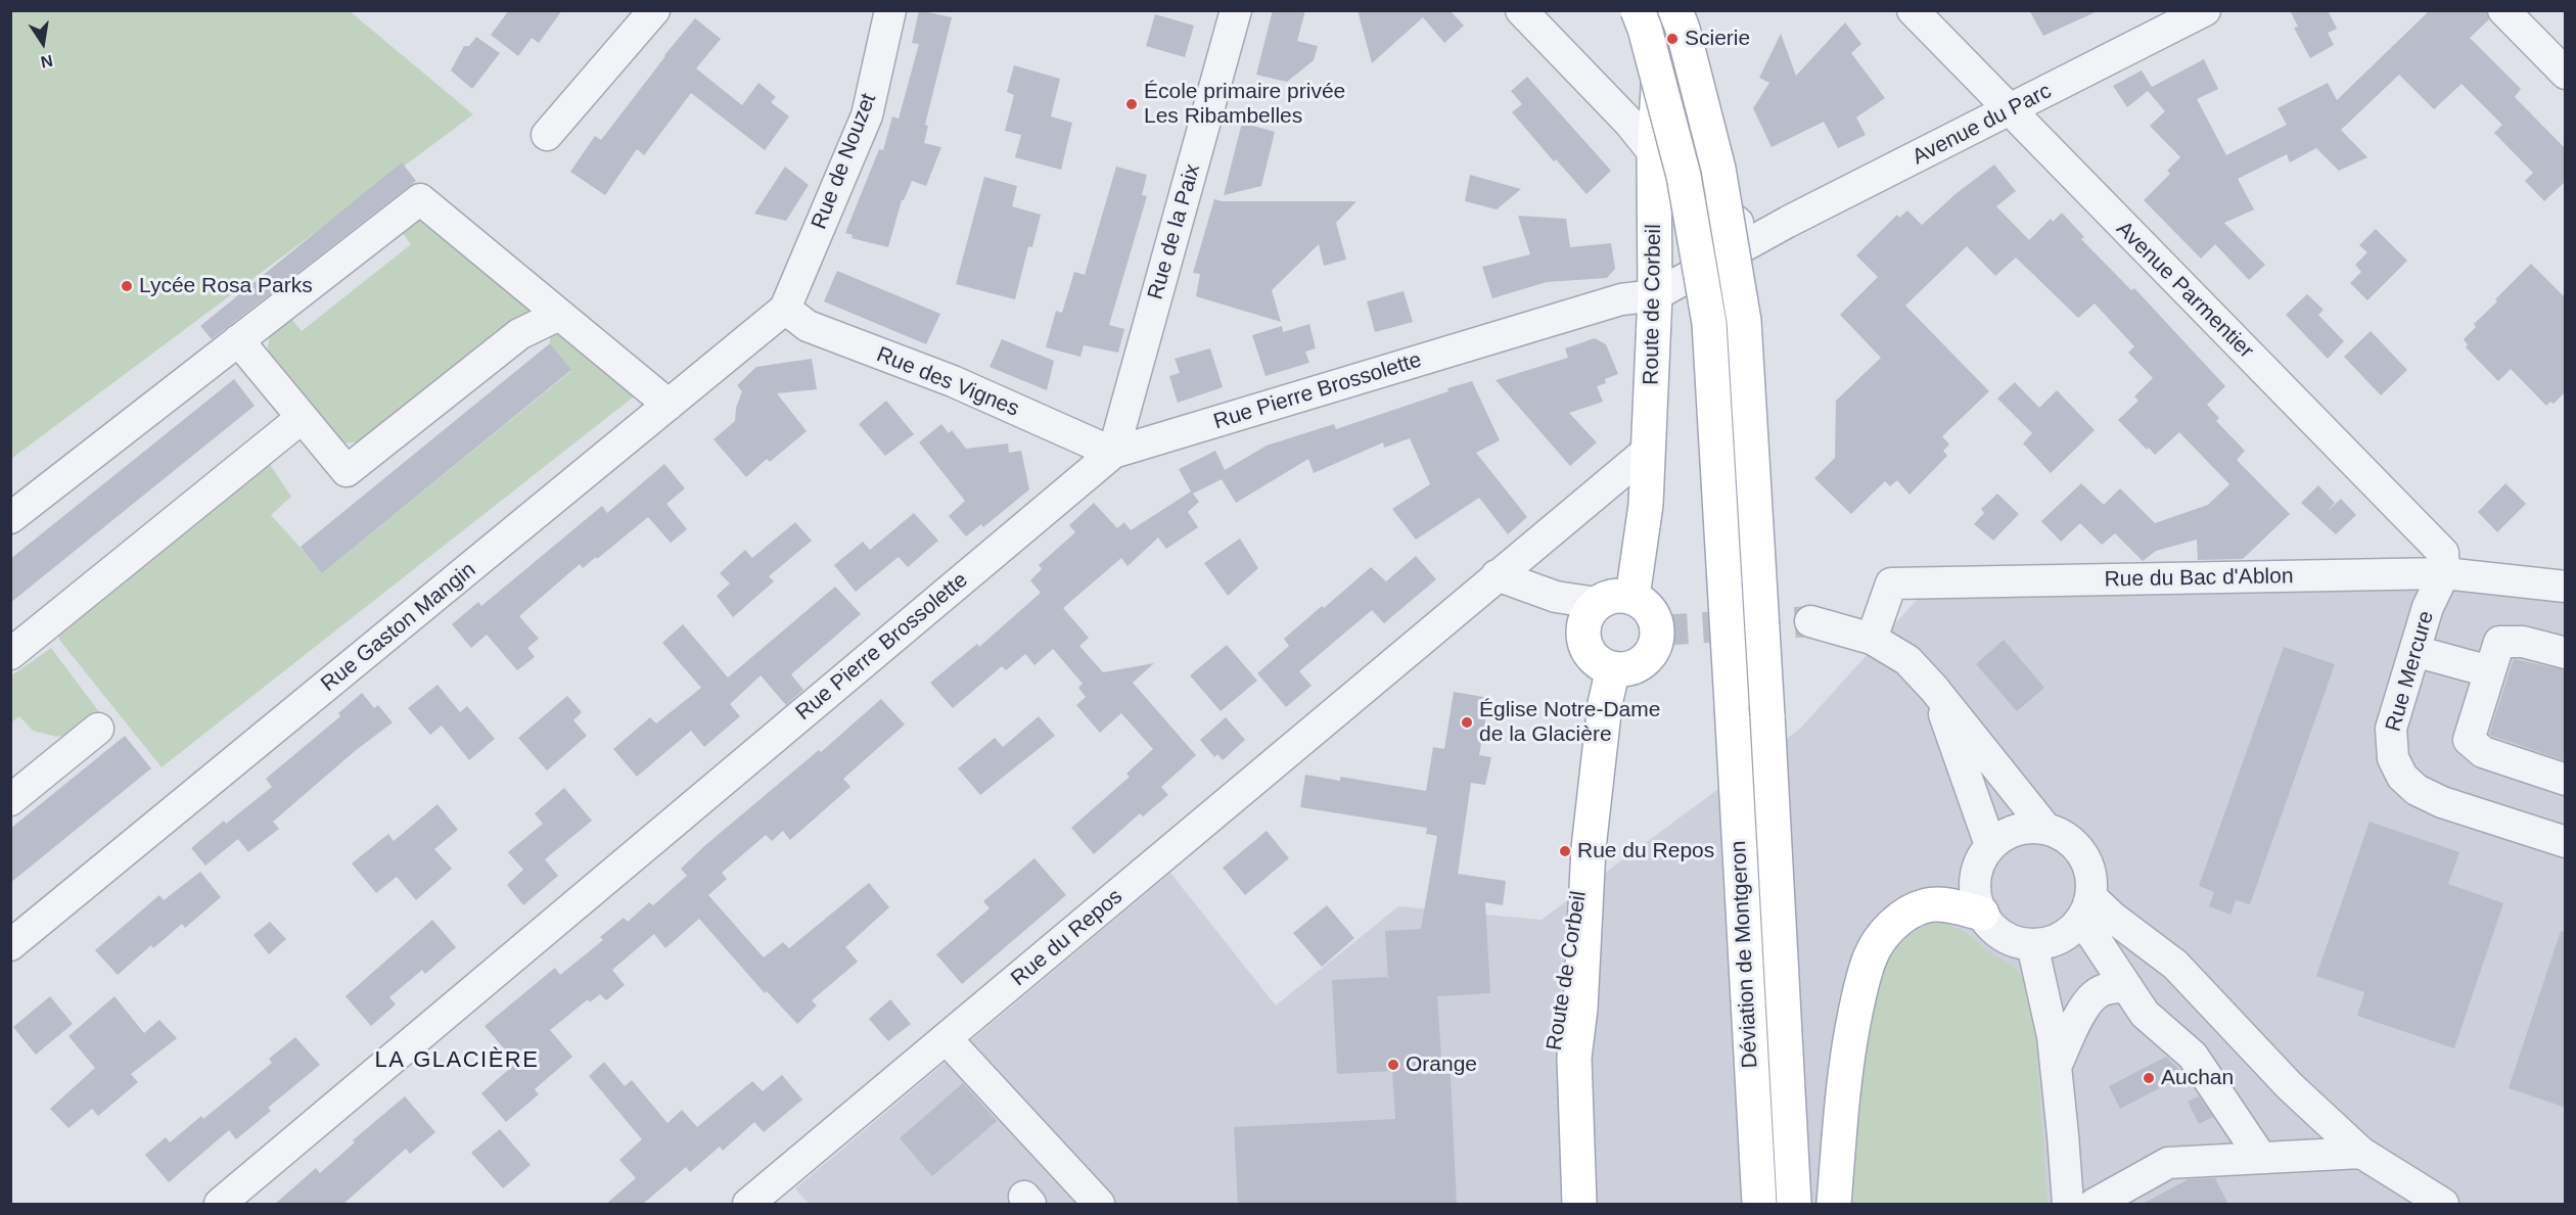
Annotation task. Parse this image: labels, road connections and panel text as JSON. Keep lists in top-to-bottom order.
{
  "streets": {
    "main road": ["Route de Corbeil", "Déviation de Montgeron"],
    "street": [
      "Avenue du Parc",
      "Rue de Nouzet",
      "Rue de la Paix",
      "Avenue Parmentier",
      "Rue des Vignes",
      "Rue Pierre Brossolette",
      "Rue du Bac d'Ablon",
      "Rue Gaston Mangin",
      "Rue Mercure",
      "Rue du Repos"
    ]
  },
  "crossings": [
    ["Avenue du Parc", "Avenue Parmentier"],
    ["Avenue du Parc", "Route de Corbeil"],
    ["Avenue du Parc", "Rue Pierre Brossolette"],
    ["Rue de Nouzet", "Rue des Vignes"],
    ["Rue de Nouzet", "Rue Gaston Mangin"],
    ["Rue de la Paix", "Rue des Vignes"],
    ["Rue de la Paix", "Rue Pierre Brossolette"],
    ["Avenue Parmentier", "Rue du Bac d'Ablon"],
    ["Avenue Parmentier", "Rue Mercure"],
    ["Route de Corbeil", "Rue Pierre Brossolette"],
    ["Route de Corbeil", "Rue du Repos"],
    ["Rue des Vignes", "Rue Pierre Brossolette"],
    ["Rue des Vignes", "Rue Gaston Mangin"],
    ["Rue du Bac d'Ablon", "Rue Mercure"]
  ],
  "districts": ["LA GLACIÈRE"],
  "places": [
    "Scierie",
    "École primaire privée Les Ribambelles",
    "Lycée Rosa Parks",
    "Église Notre-Dame de la Glacière",
    "Rue du Repos",
    "Orange",
    "Auchan"
  ],
  "north": "bottom"
}
